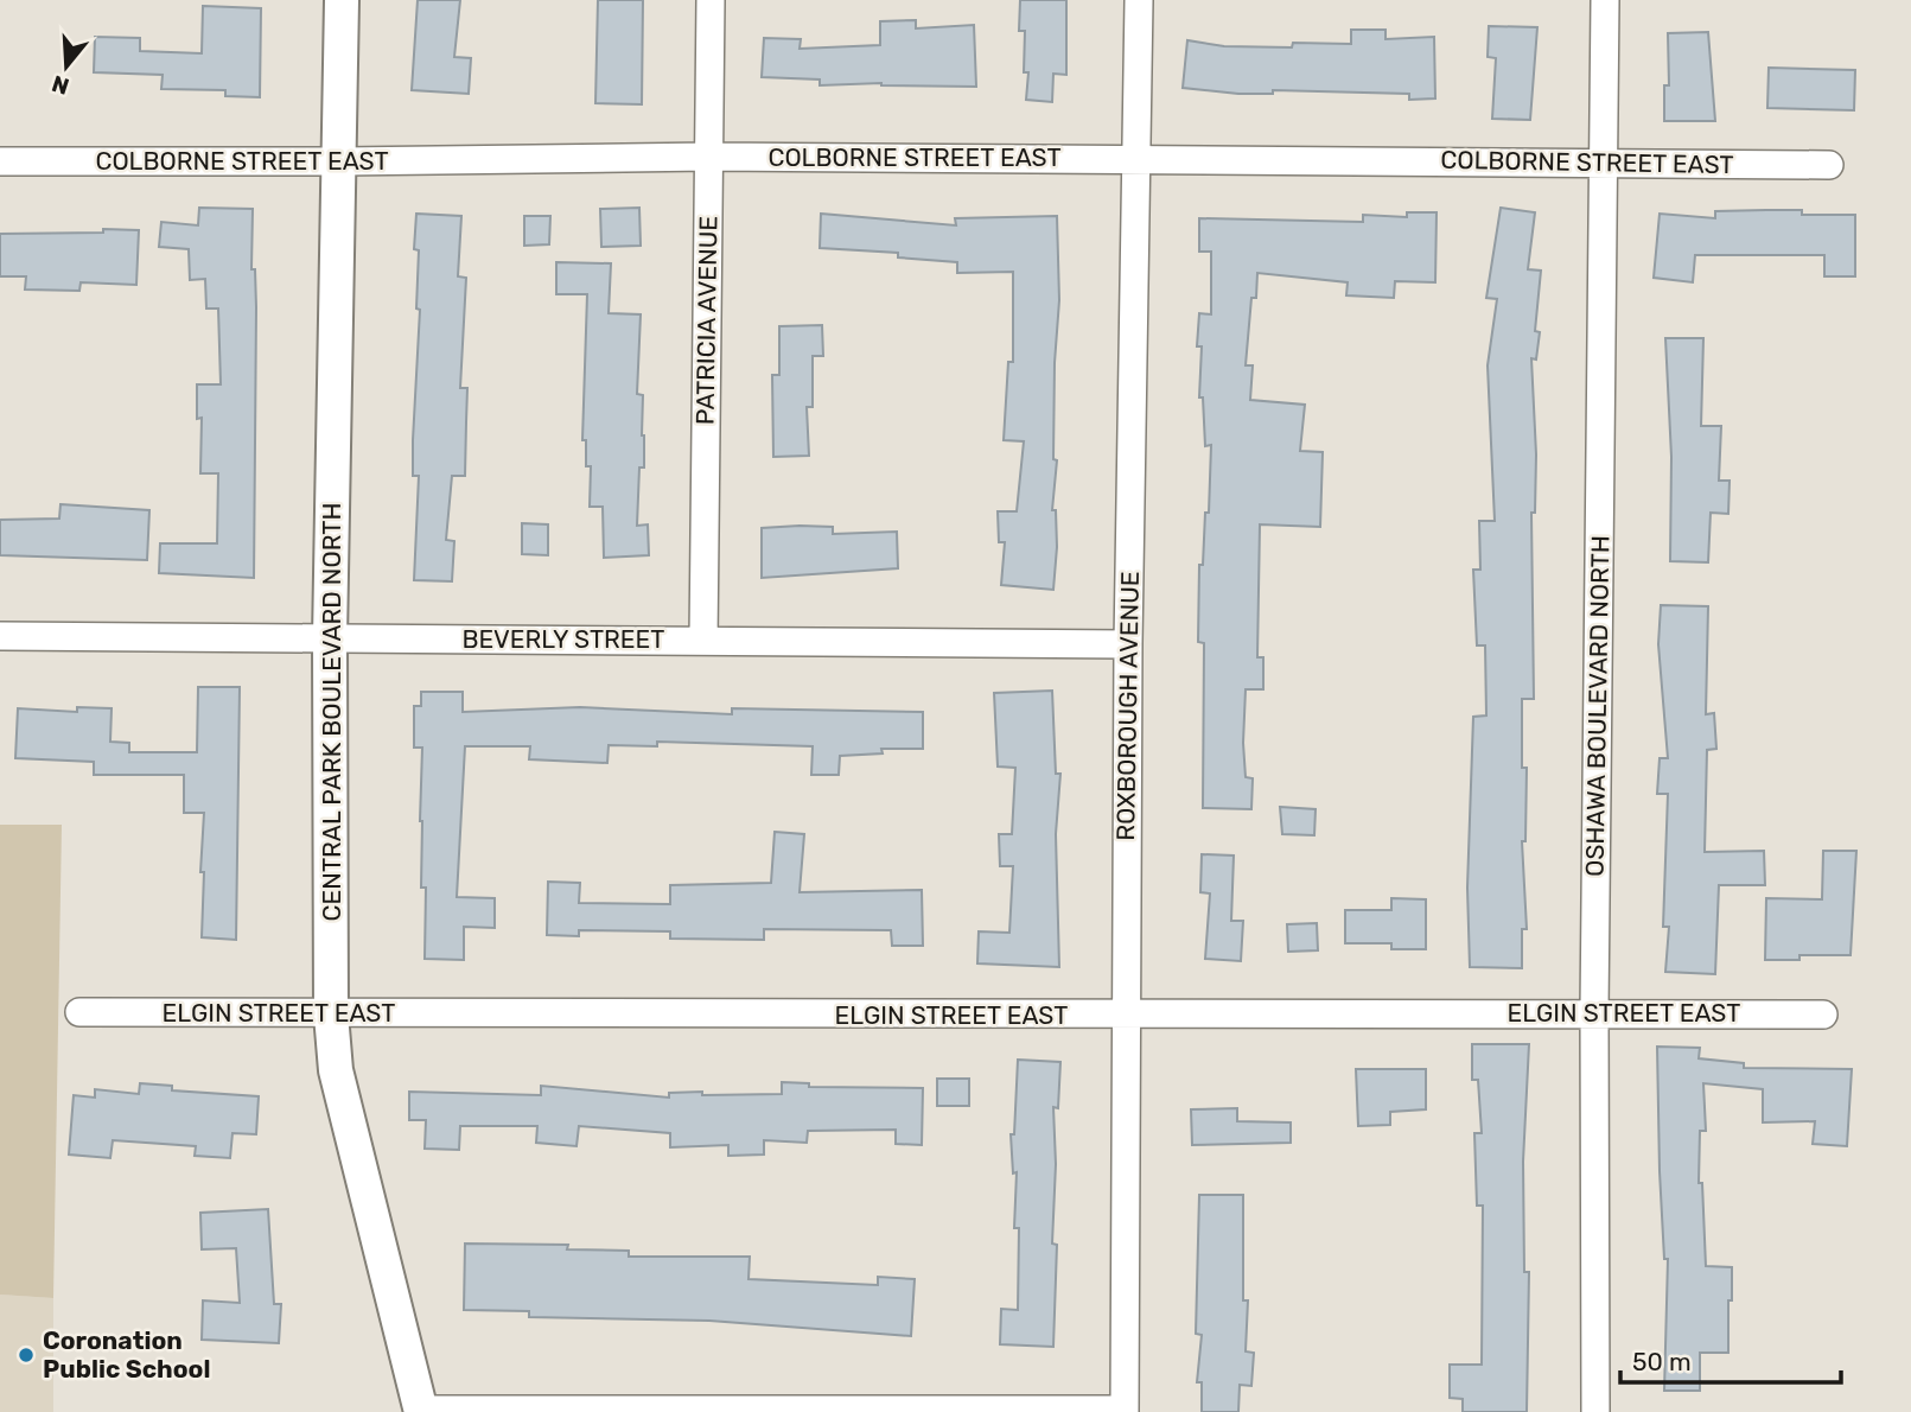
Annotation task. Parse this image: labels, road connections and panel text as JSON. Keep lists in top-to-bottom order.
{
  "streets": {
    "street": [
      "COLBORNE STREET EAST",
      "PATRICIA AVENUE",
      "BEVERLY STREET",
      "ROXBOROUGH AVENUE",
      "OSHAWA BOULEVARD NORTH",
      "CENTRAL PARK BOULEVARD NORTH",
      "ELGIN STREET EAST"
    ]
  },
  "crossings": [
    ["COLBORNE STREET EAST", "PATRICIA AVENUE"],
    ["COLBORNE STREET EAST", "ROXBOROUGH AVENUE"],
    ["COLBORNE STREET EAST", "OSHAWA BOULEVARD NORTH"],
    ["COLBORNE STREET EAST", "CENTRAL PARK BOULEVARD NORTH"],
    ["PATRICIA AVENUE", "BEVERLY STREET"],
    ["BEVERLY STREET", "ROXBOROUGH AVENUE"],
    ["BEVERLY STREET", "CENTRAL PARK BOULEVARD NORTH"],
    ["ROXBOROUGH AVENUE", "ELGIN STREET EAST"],
    ["OSHAWA BOULEVARD NORTH", "ELGIN STREET EAST"],
    ["CENTRAL PARK BOULEVARD NORTH", "ELGIN STREET EAST"]
  ],
  "places": ["Coronation Public School"],
  "scale_bar": "50 m",
  "north": "bottom"
}
